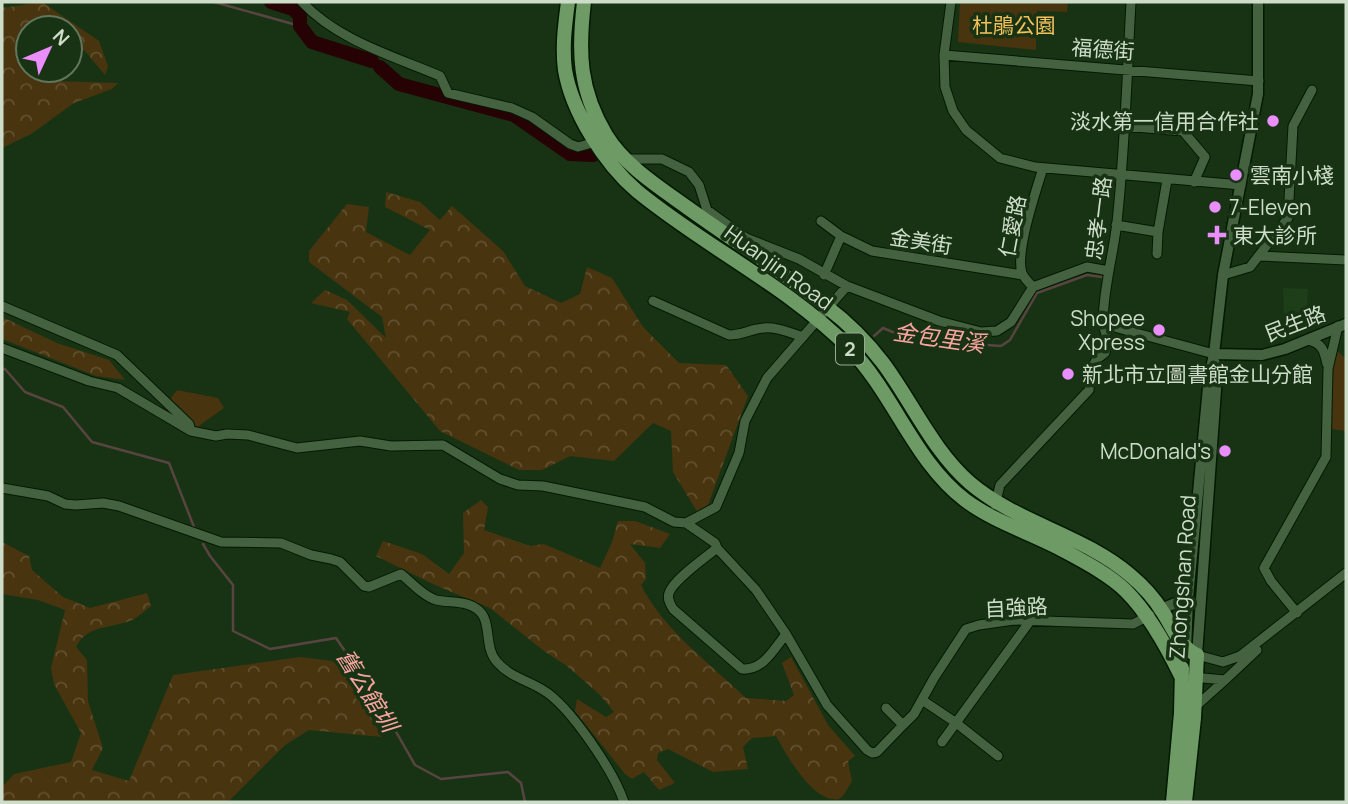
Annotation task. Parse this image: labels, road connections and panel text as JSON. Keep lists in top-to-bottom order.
{
  "streets": {
    "main road": ["Huanjin Road", "2", "Zhongshan Road"],
    "street": [
      "福德街",
      "忠孝一路",
      "仁愛路",
      "金美街",
      "民生路",
      "自強路"
    ]
  },
  "crossings": [
    ["福德街", "忠孝一路"],
    ["福德街", "Zhongshan Road"],
    ["忠孝一路", "Huanjin Road"],
    ["仁愛路", "金美街"],
    ["Huanjin Road", "Zhongshan Road"],
    ["Huanjin Road", "自強路"],
    ["民生路", "Zhongshan Road"]
  ],
  "water": ["金包里溪", "舊公館圳"],
  "parks": ["杜鵑公園"],
  "places": {
    "other": [
      "淡水第一信用合作社",
      "雲南小棧",
      "7-Eleven",
      "Shopee Xpress",
      "新北市立圖書館金山分館",
      "McDonald's"
    ],
    "health": ["東大診所"]
  },
  "north": "top right"
}
